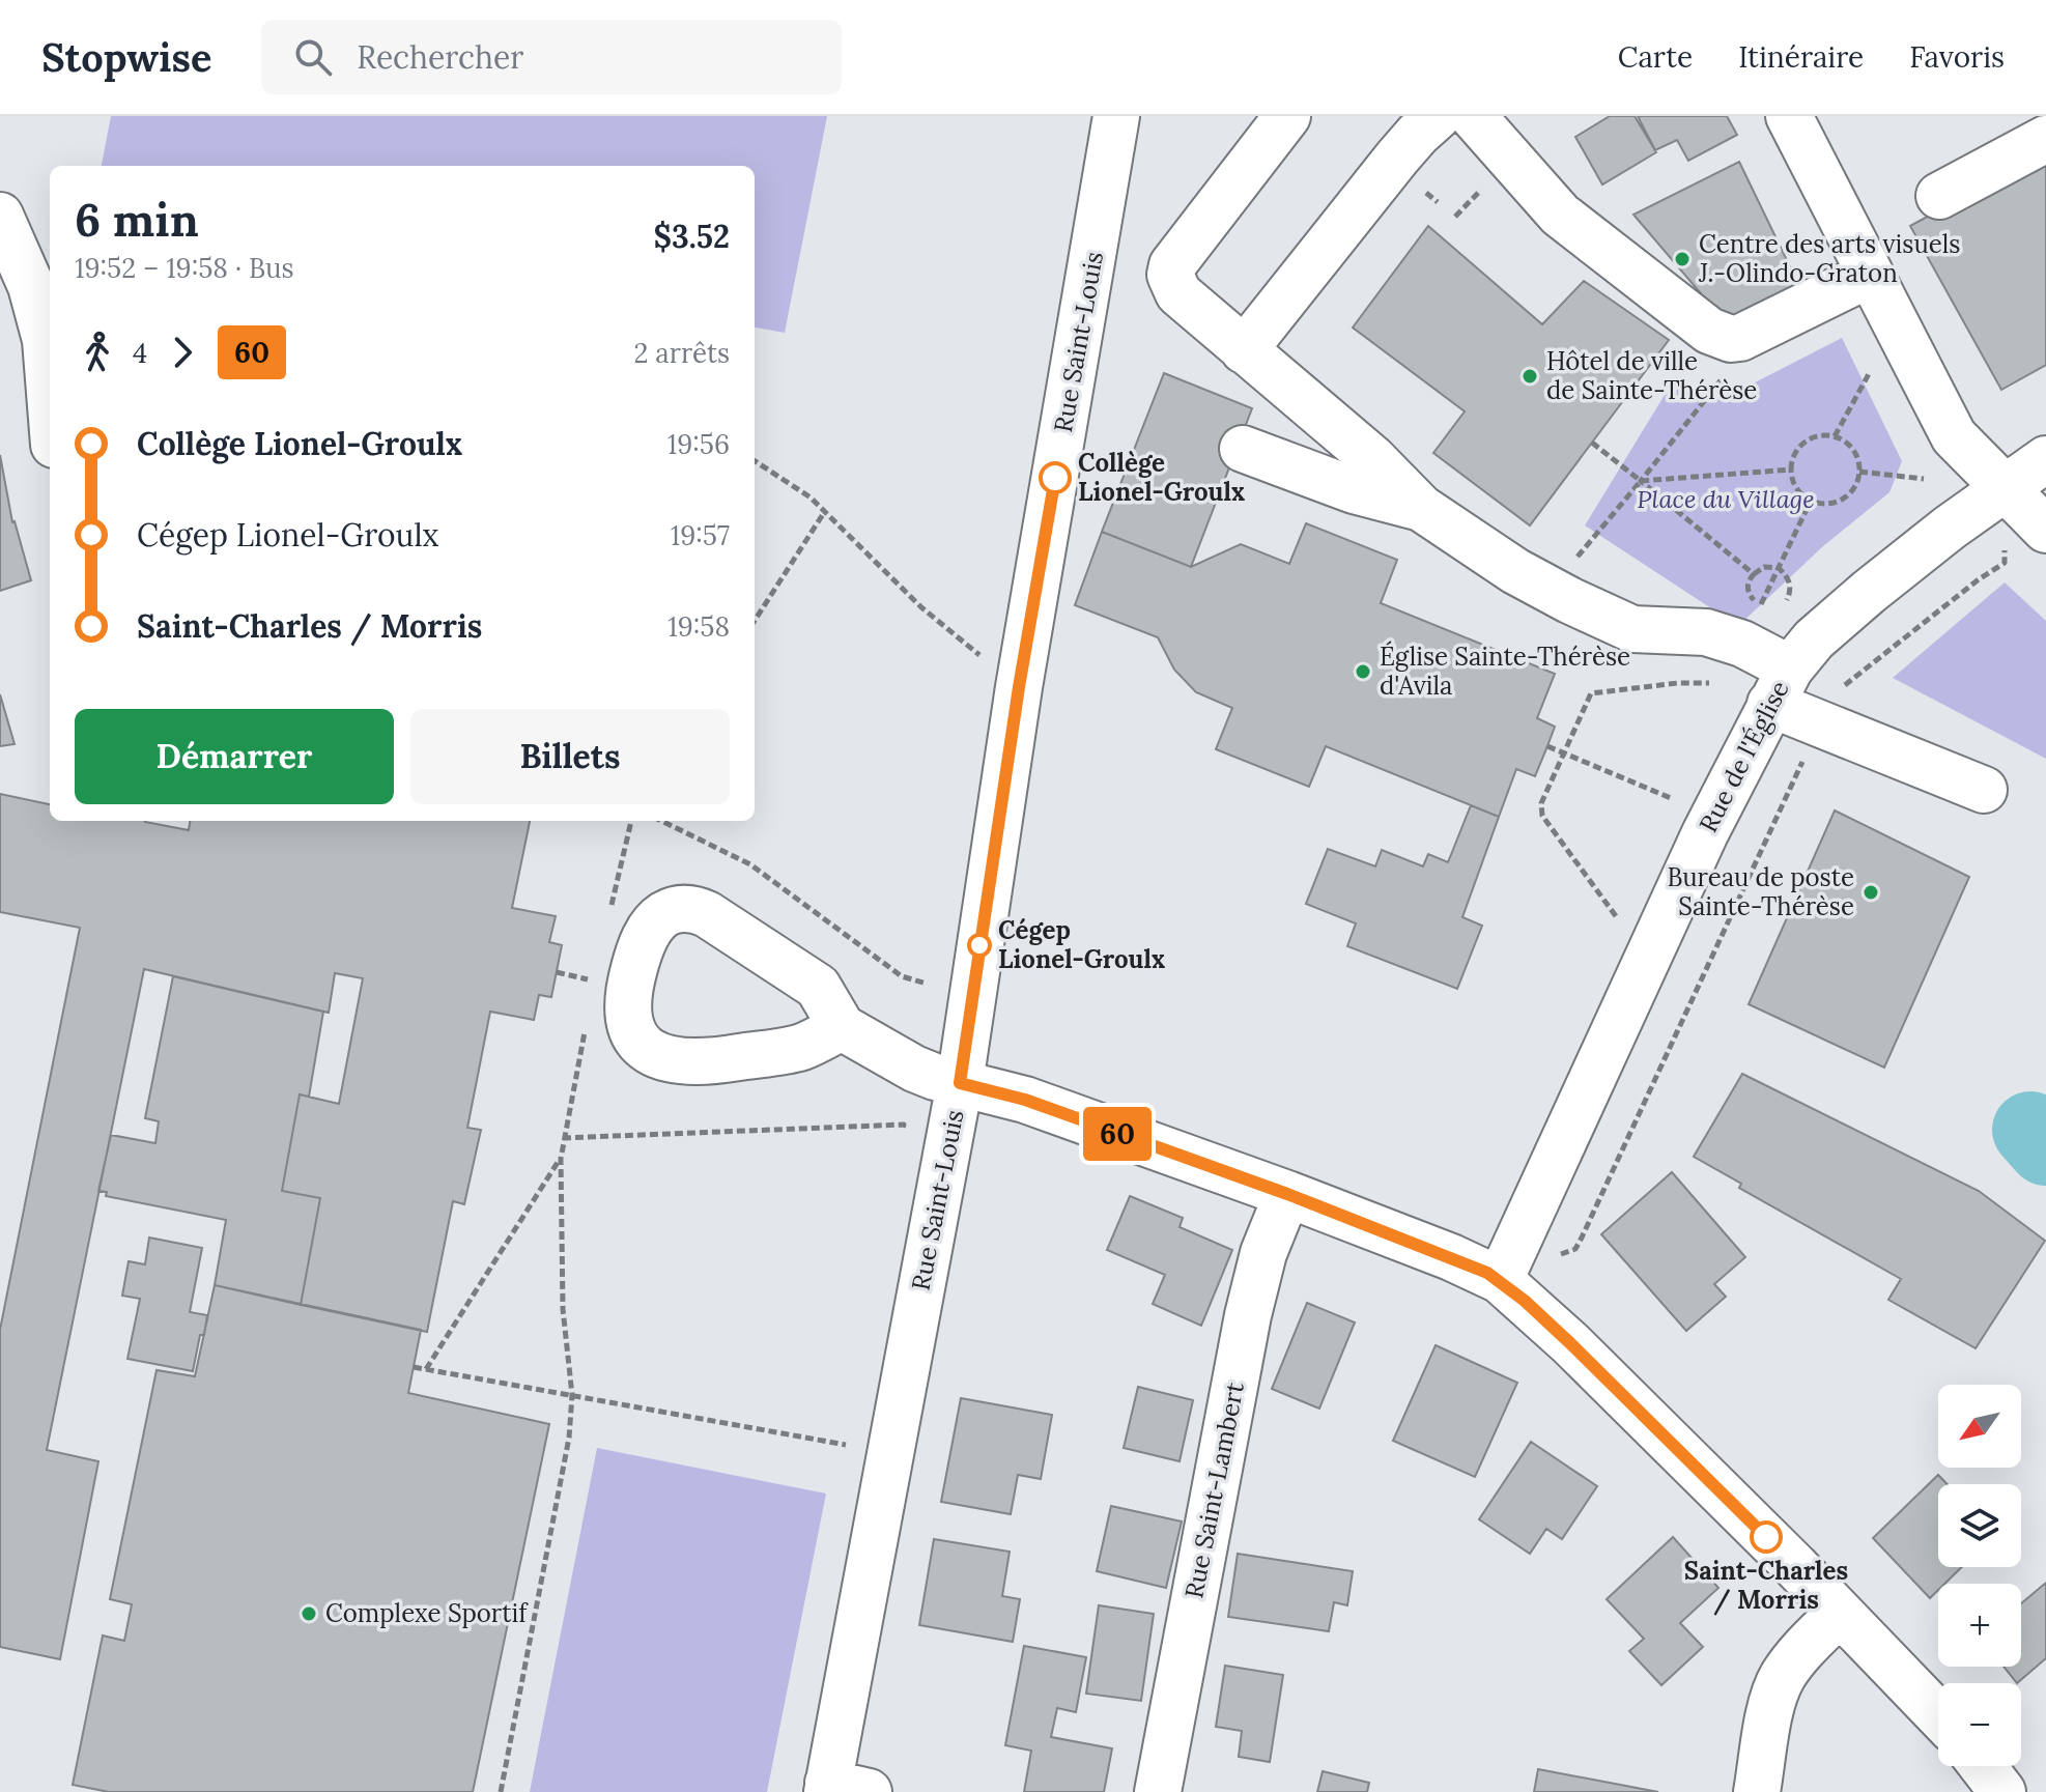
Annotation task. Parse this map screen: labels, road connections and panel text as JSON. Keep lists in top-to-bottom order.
{
  "streets": {
    "street": ["Rue Saint-Louis", "Rue de l'Église", "Rue Saint-Lambert"]
  },
  "parks": ["Place du Village"],
  "places": [
    "Centre des arts visuels J.-Olindo-Graton",
    "Hôtel de ville de Sainte-Thérèse",
    "Collège Lionel-Groulx",
    "Église Sainte-Thérèse d'Avila",
    "Bureau de poste Sainte-Thérèse",
    "Cégep Lionel-Groulx",
    "Saint-Charles / Morris",
    "Complexe Sportif"
  ],
  "lines": ["bus line 60"],
  "north": "bottom left",
  "page": {
    "header": "Stopwise",
    "search": "Rechercher",
    "nav": ["Carte", "Itinéraire", "Favoris"],
    "on_map": "60",
    "heading": ["6 min", "19:52 – 19:58 · Bus", "$3.52"],
    "legs": ["4", "60", "2 arrêts"],
    "list": [
      {
        "name": "Collège Lionel-Groulx",
        "value": "19:56"
      },
      {
        "name": "Cégep Lionel-Groulx",
        "value": "19:57"
      },
      {
        "name": "Saint-Charles / Morris",
        "value": "19:58"
      }
    ],
    "buttons": ["Démarrer", "Billets"],
    "map_buttons": ["+", "−"]
  }
}
